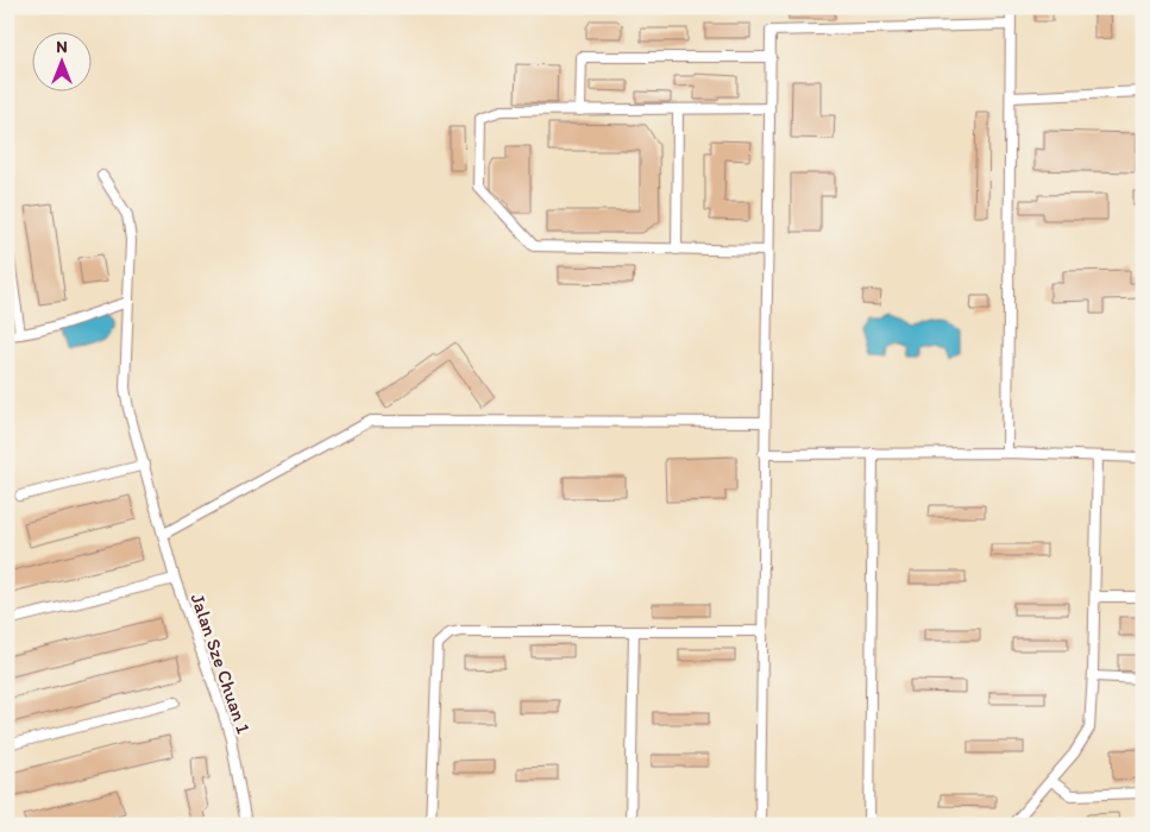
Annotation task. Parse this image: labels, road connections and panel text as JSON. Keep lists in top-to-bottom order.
{
  "streets": {
    "street": ["Jalan Sze Chuan 1"]
  },
  "north": "top"
}
